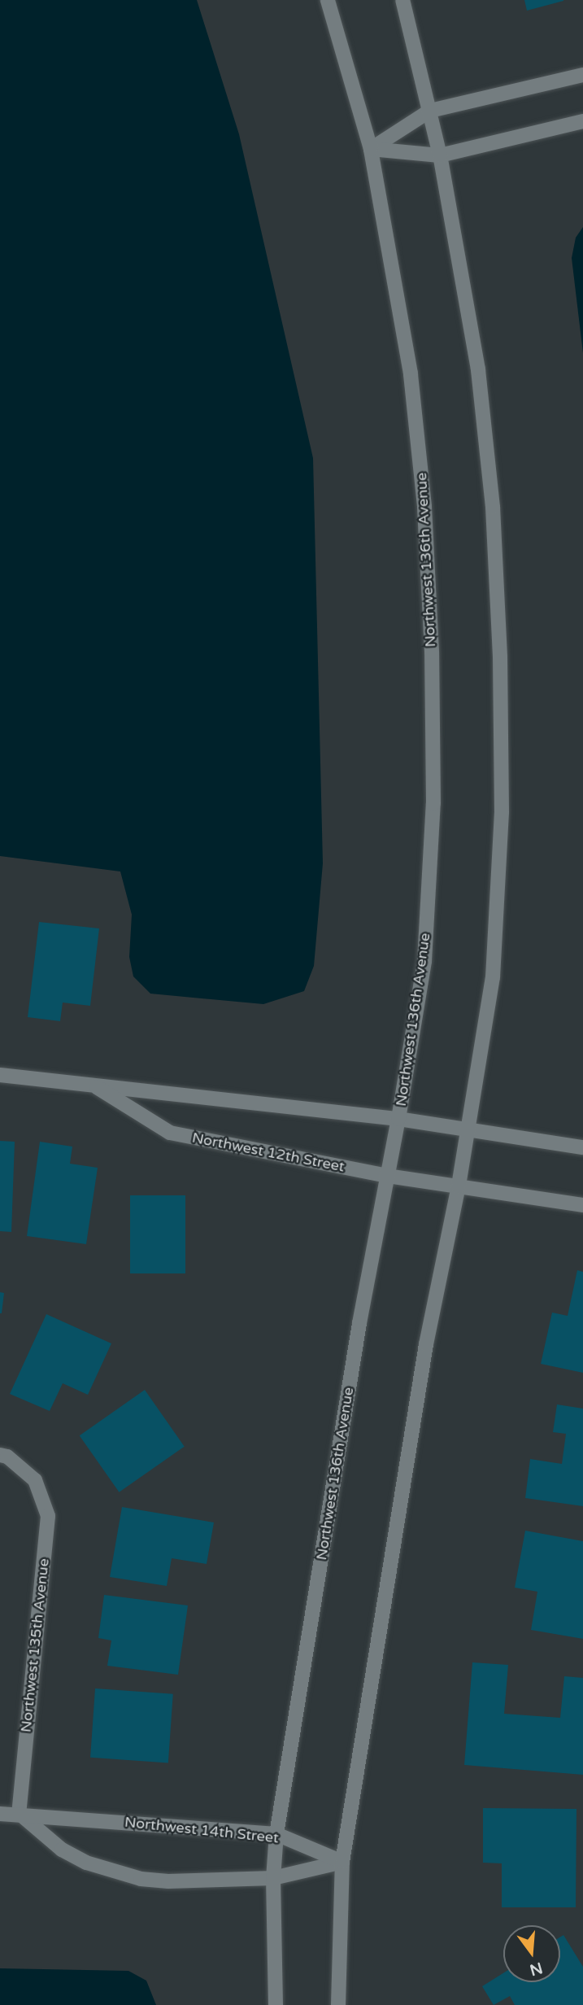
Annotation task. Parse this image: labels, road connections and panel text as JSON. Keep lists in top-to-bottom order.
{
  "streets": {
    "street": [
      "Northwest 136th Avenue",
      "Northwest 12th Street",
      "Northwest 135th Avenue",
      "Northwest 14th Street"
    ]
  },
  "crossings": [
    ["Northwest 136th Avenue", "Northwest 12th Street"],
    ["Northwest 136th Avenue", "Northwest 14th Street"],
    ["Northwest 135th Avenue", "Northwest 14th Street"]
  ],
  "north": "bottom"
}
